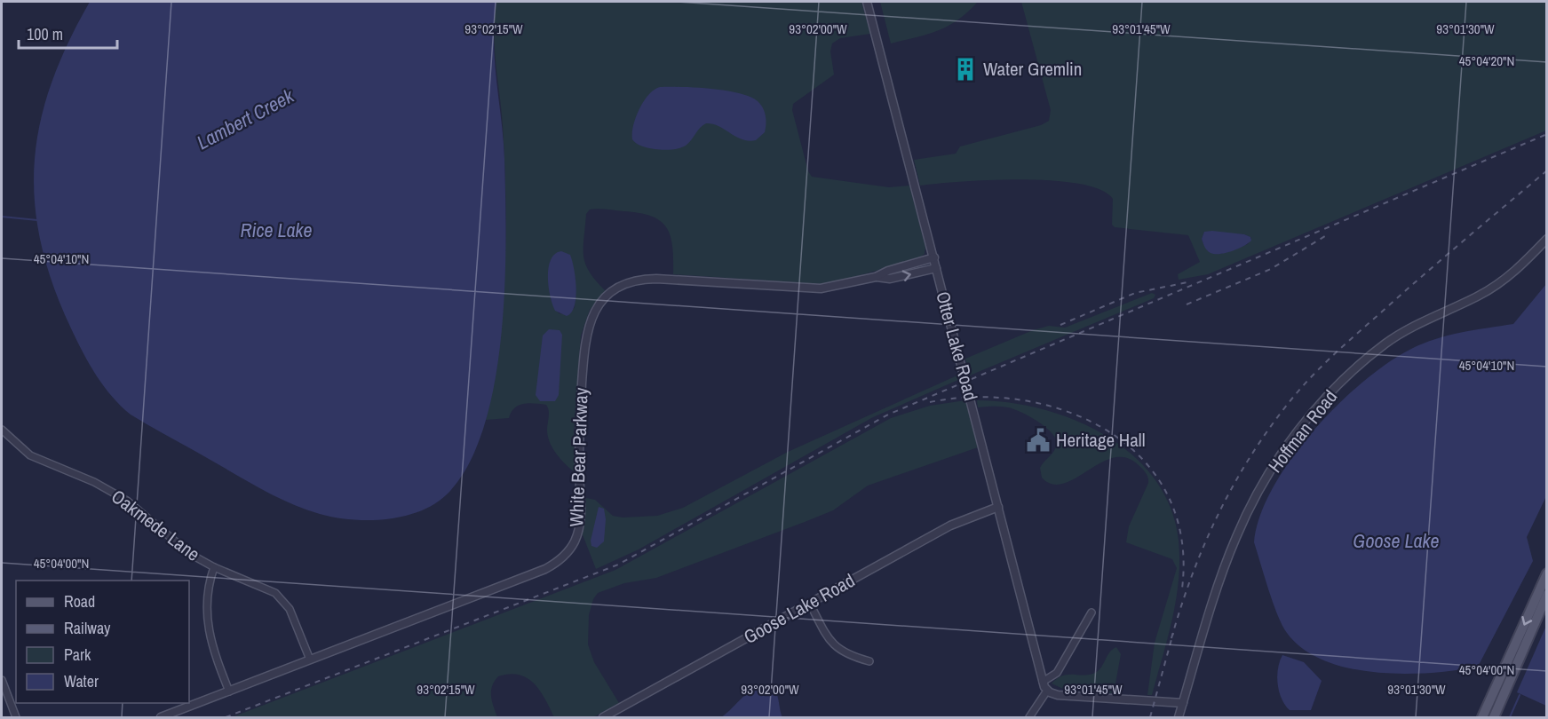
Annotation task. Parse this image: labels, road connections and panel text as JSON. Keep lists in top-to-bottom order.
{
  "streets": {
    "street": [
      "Otter Lake Road",
      "Hoffman Road",
      "White Bear Parkway",
      "Oakmede Lane",
      "Goose Lake Road"
    ]
  },
  "crossings": [
    ["Otter Lake Road", "White Bear Parkway"],
    ["Otter Lake Road", "Goose Lake Road"],
    ["White Bear Parkway", "Oakmede Lane"]
  ],
  "water": ["Lambert Creek", "Rice Lake", "Goose Lake"],
  "places": {
    "building": ["Water Gremlin"],
    "public building": ["Heritage Hall"]
  },
  "legend": [
    "Road",
    "Railway",
    "Park",
    "Water"
  ],
  "scale_bar": "100 m",
  "coordinates": [
    "93°02'15\"W",
    "93°01'30\"W",
    "93°02'00\"W",
    "93°01'45\"W",
    "45°04'20\"N",
    "45°04'10\"N",
    "45°04'00\"N"
  ]
}
